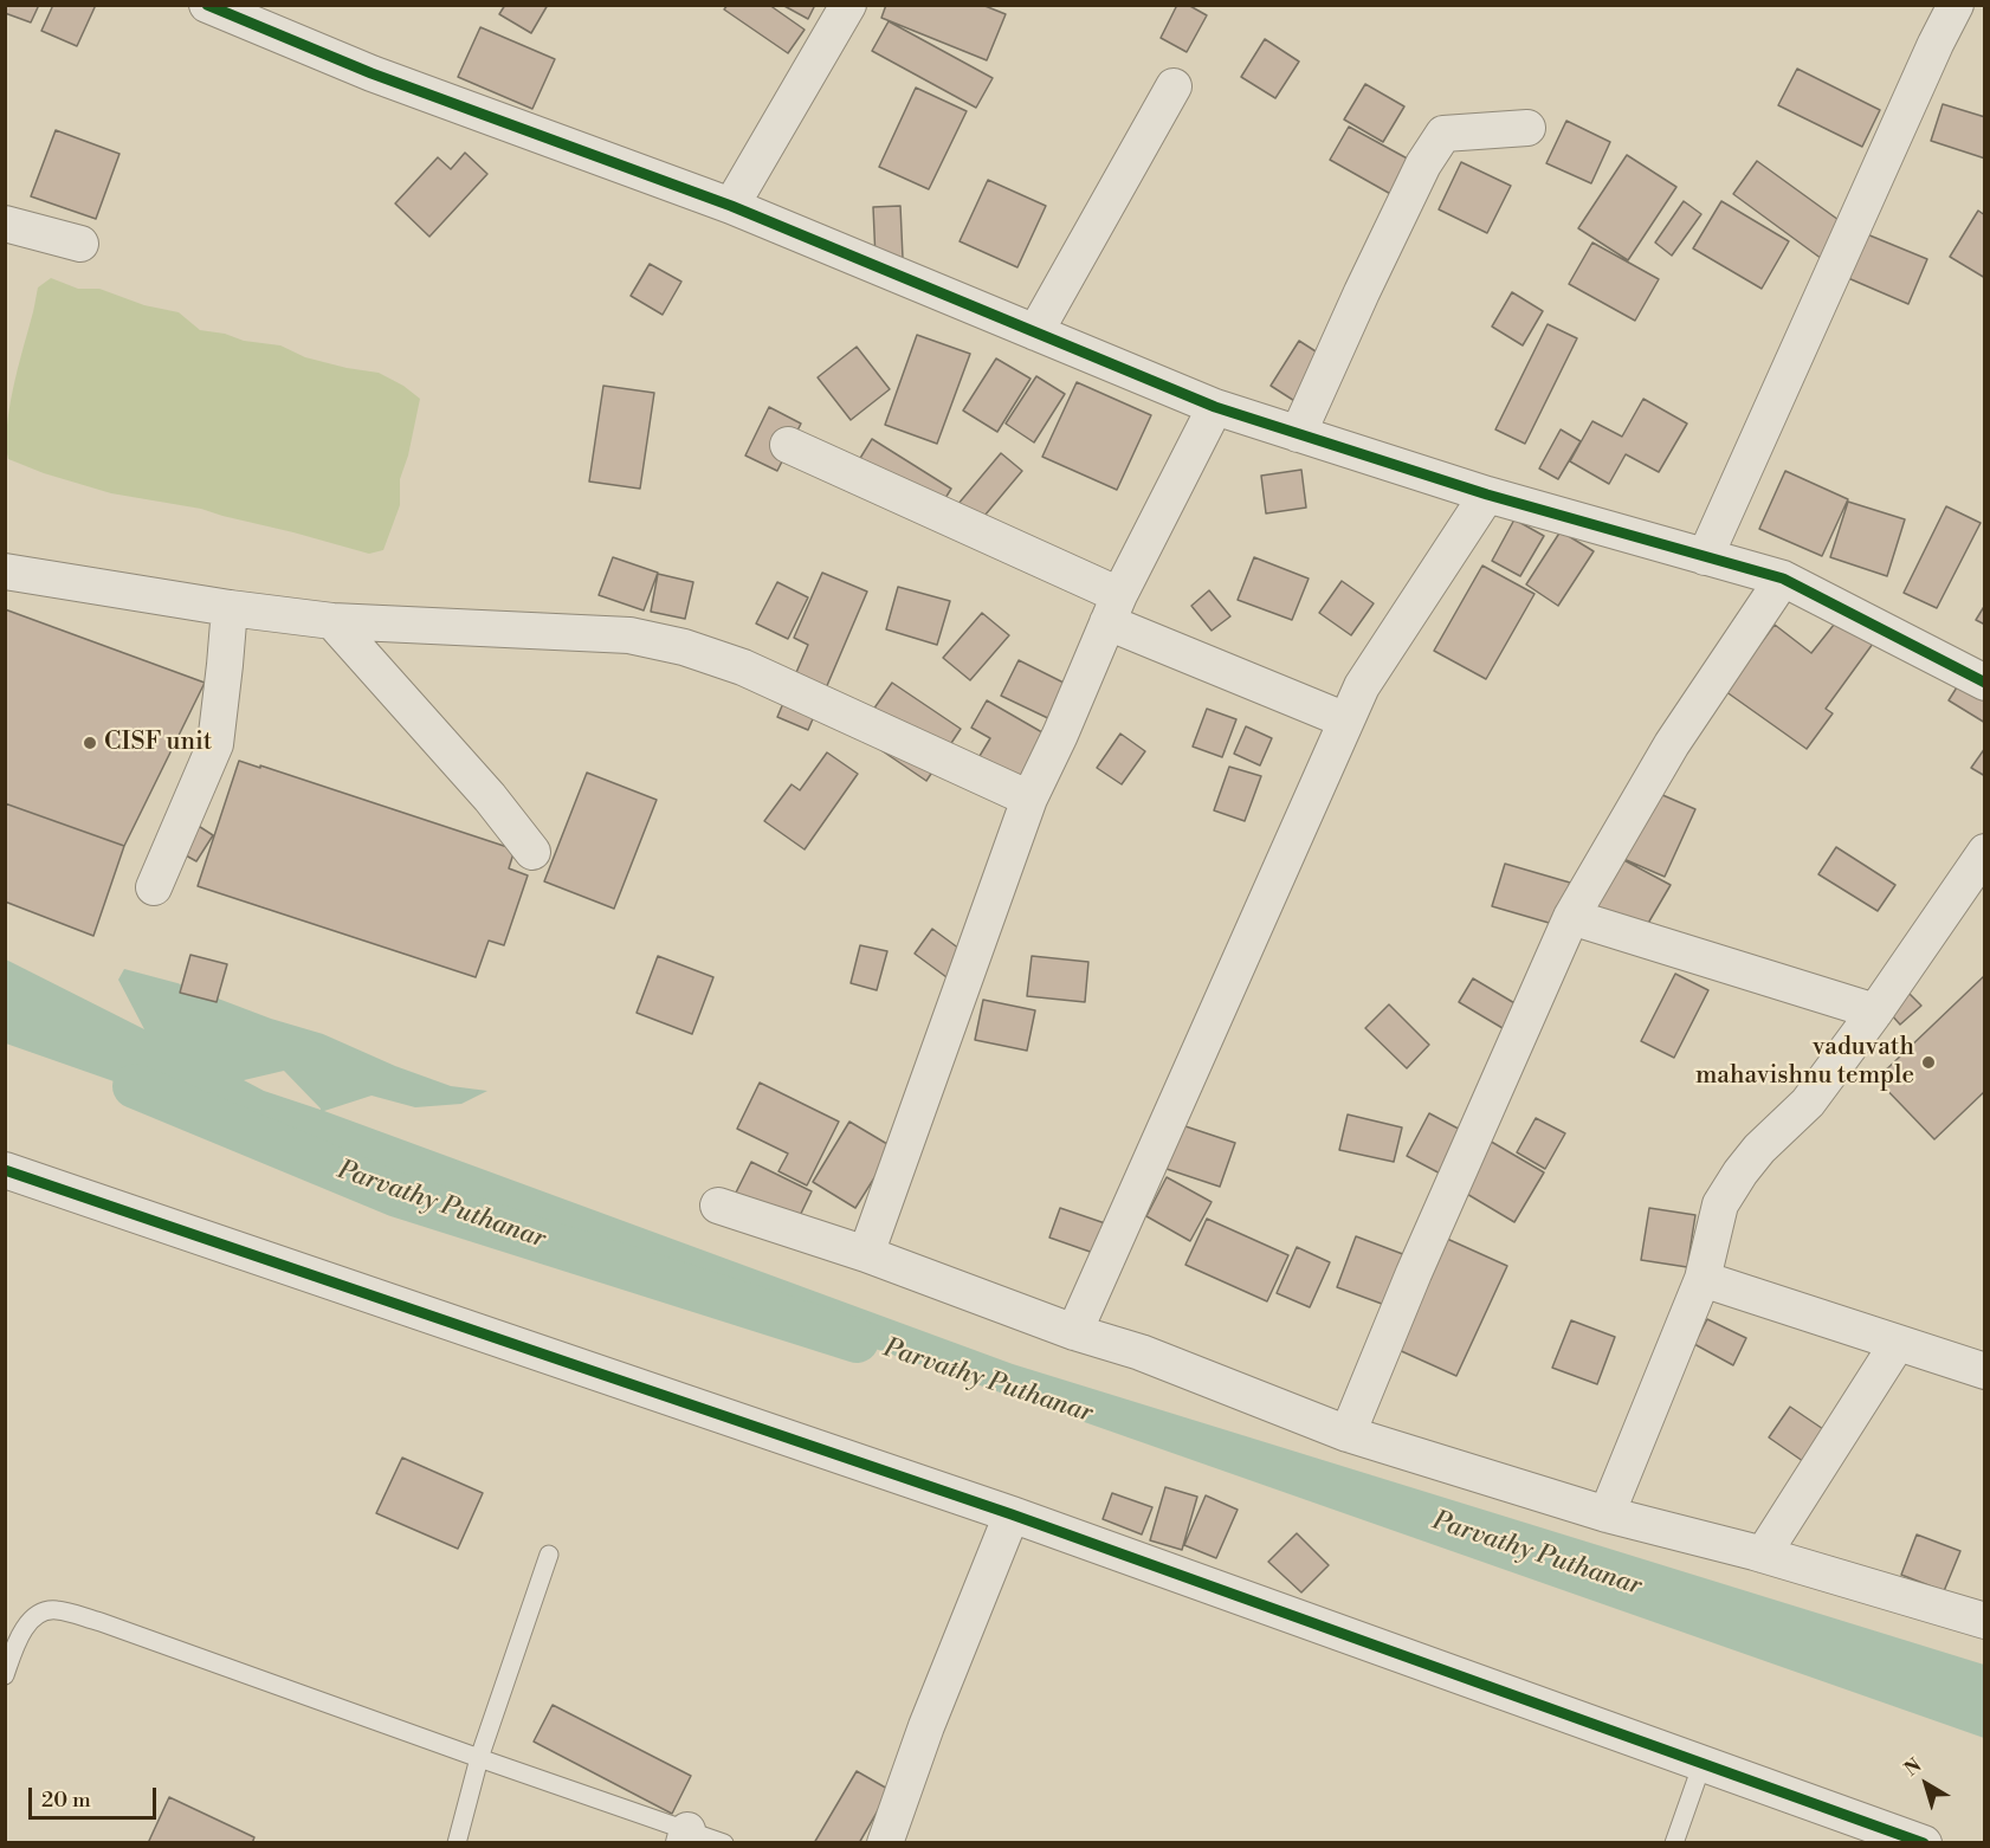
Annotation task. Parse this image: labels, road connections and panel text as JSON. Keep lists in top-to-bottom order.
{
  "water": ["Parvathy Puthanar"],
  "places": ["CISF unit", "vaduvath mahavishnu temple"],
  "scale_bar": "20 m",
  "north": "top left"
}
